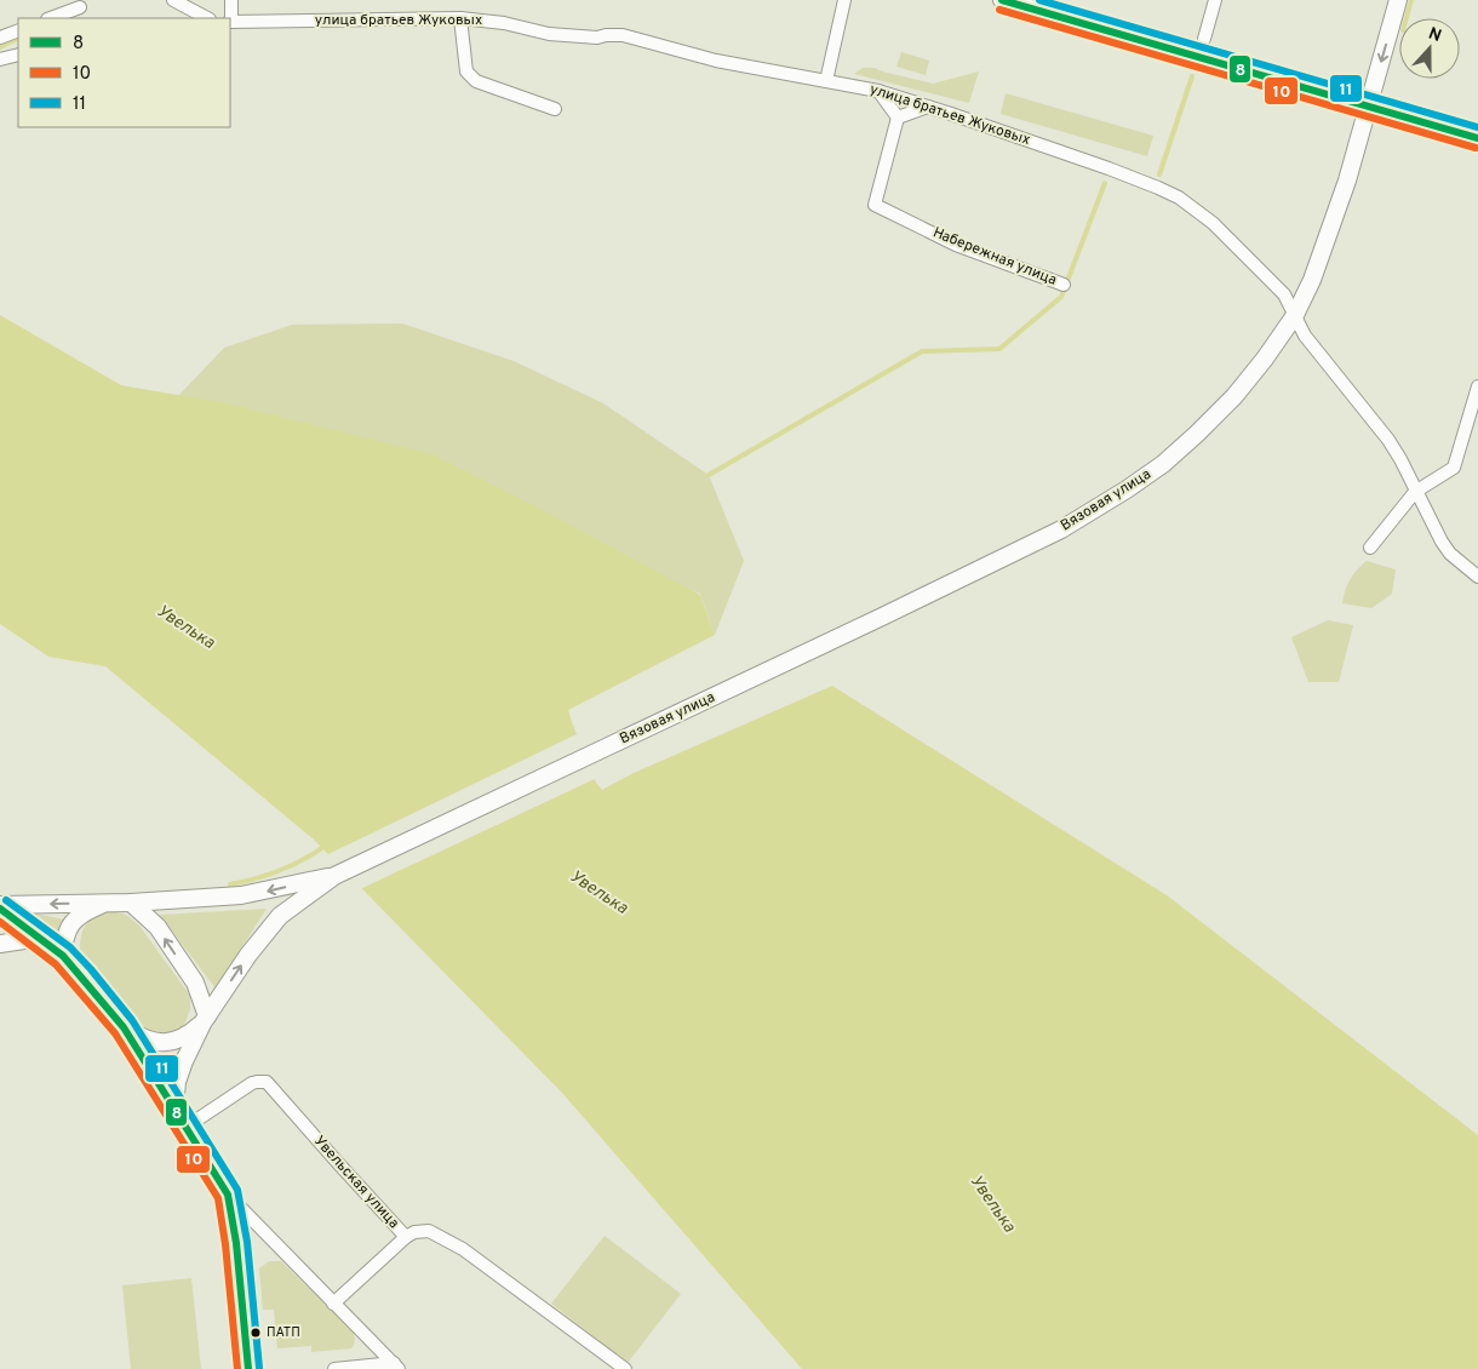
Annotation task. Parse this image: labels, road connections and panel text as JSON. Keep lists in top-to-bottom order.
{
  "streets": {
    "street": [
      "улица братьев Жуковых",
      "Набережная улица",
      "Вязовая улица",
      "Увельская улица"
    ]
  },
  "crossings": [
    ["улица братьев Жуковых", "Вязовая улица"]
  ],
  "water": ["Увелька"],
  "places": ["ПАТП"],
  "lines": ["transit line 8", "transit line 11", "transit line 10"],
  "legend": ["8", "10", "11"],
  "north": "top"
}
